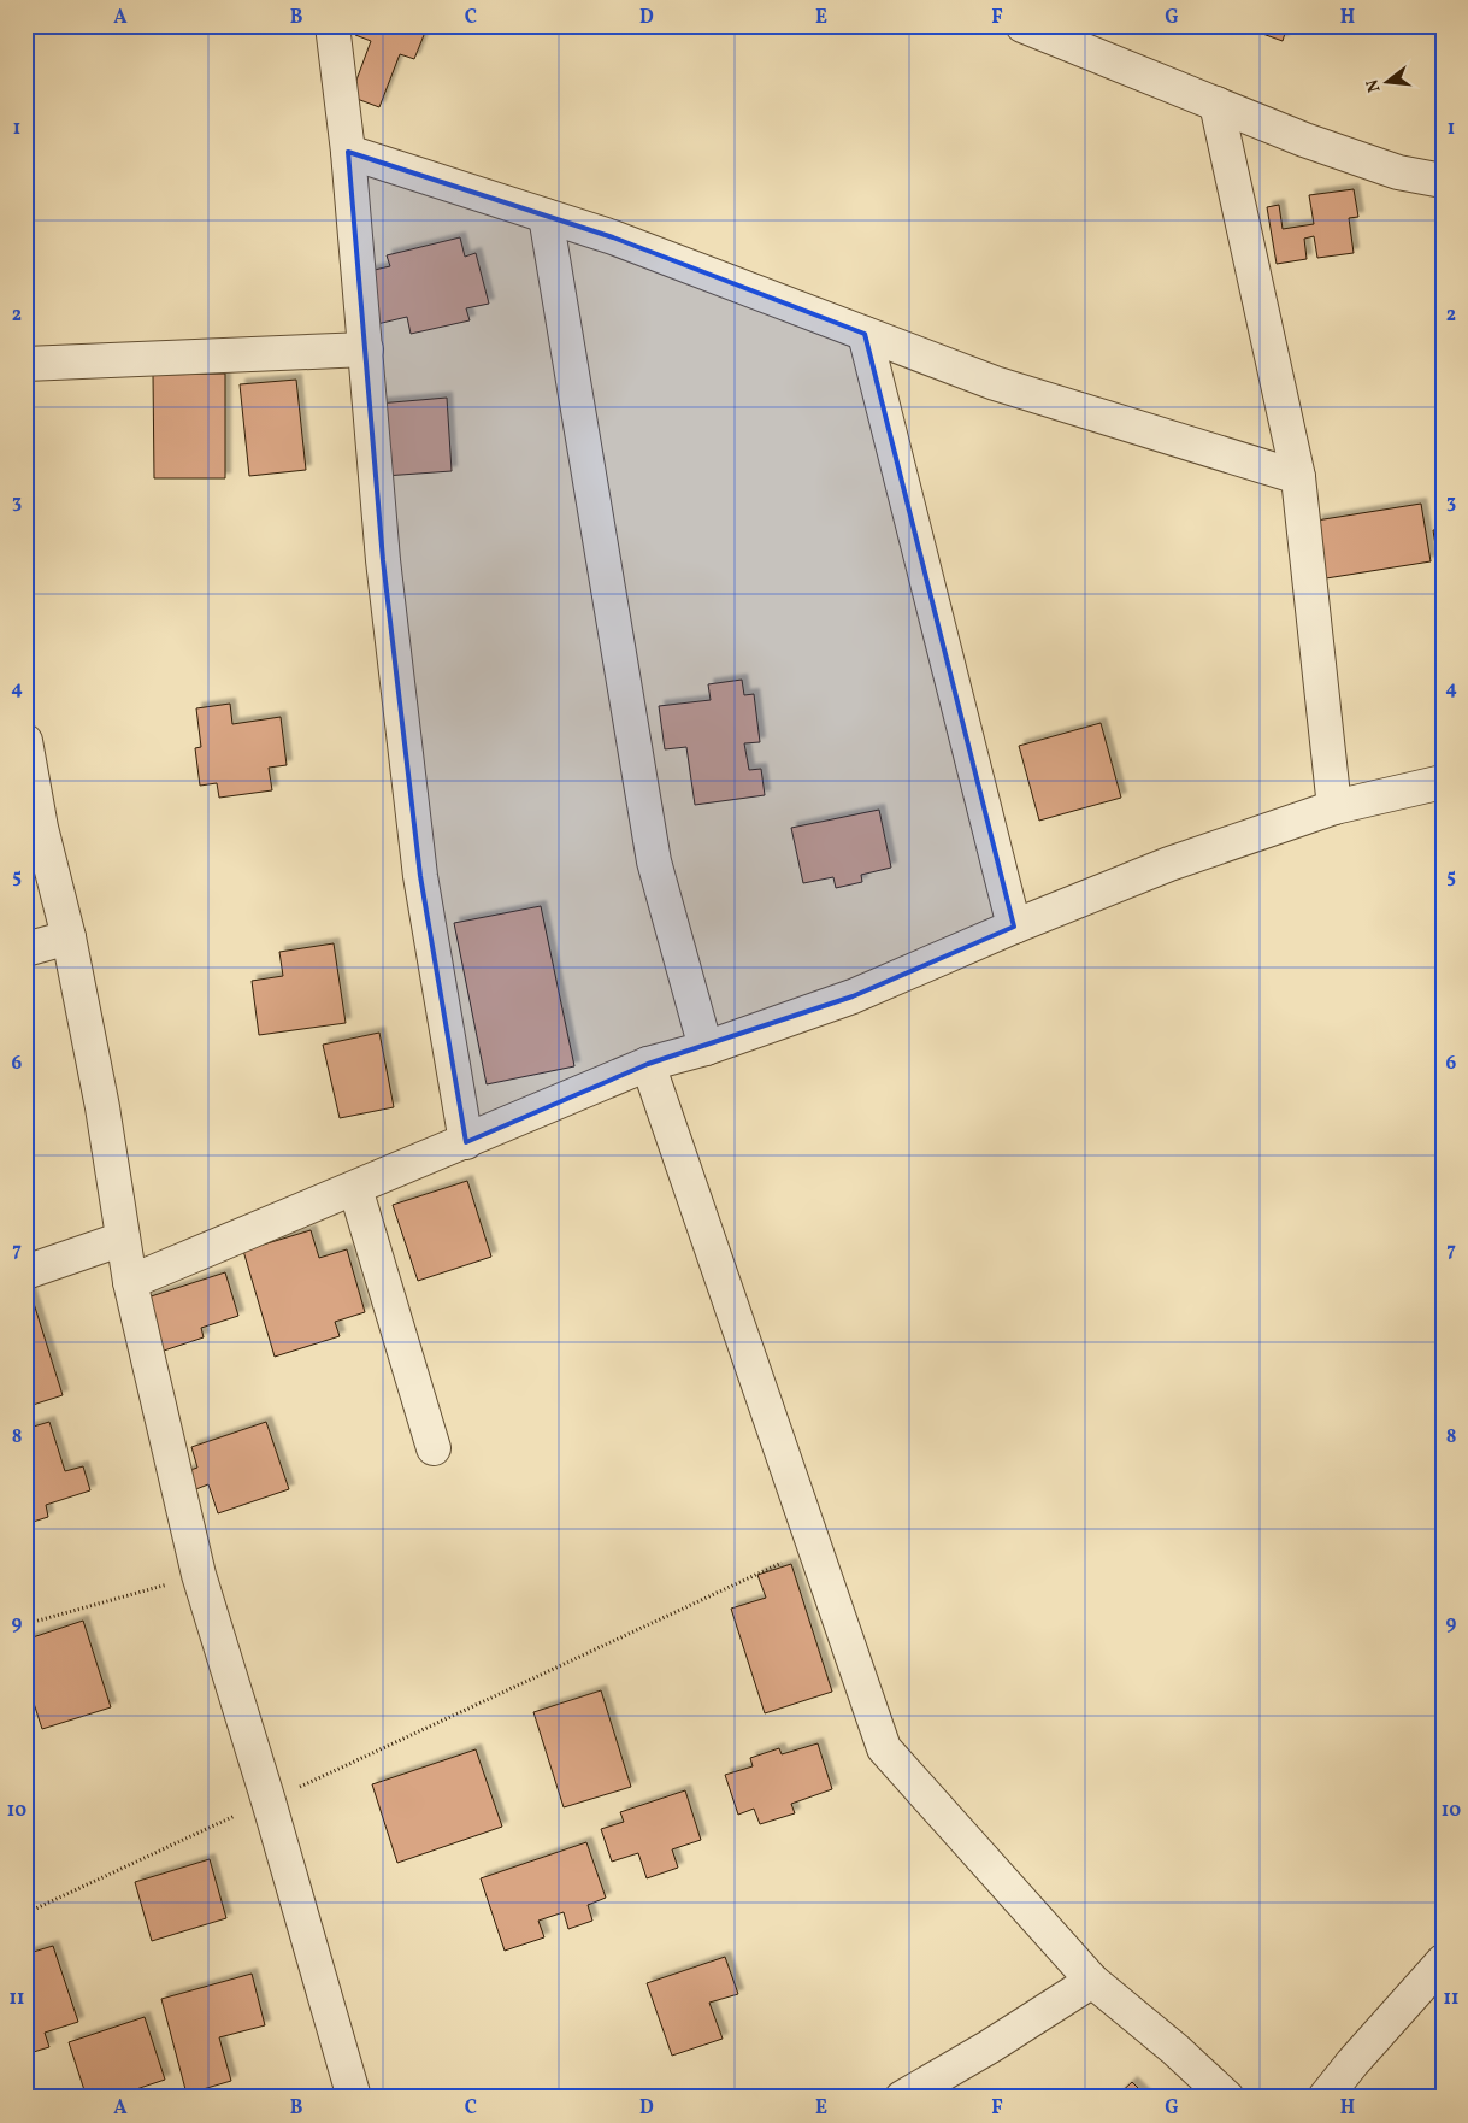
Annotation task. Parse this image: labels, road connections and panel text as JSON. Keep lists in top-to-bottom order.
{
  "north": "left",
  "grid": {
    "columns": [
      "A",
      "B",
      "C",
      "D",
      "E",
      "F",
      "G",
      "H"
    ],
    "rows": [
      "1",
      "2",
      "3",
      "4",
      "5",
      "6",
      "7",
      "8",
      "9",
      "10",
      "11"
    ]
  }
}
